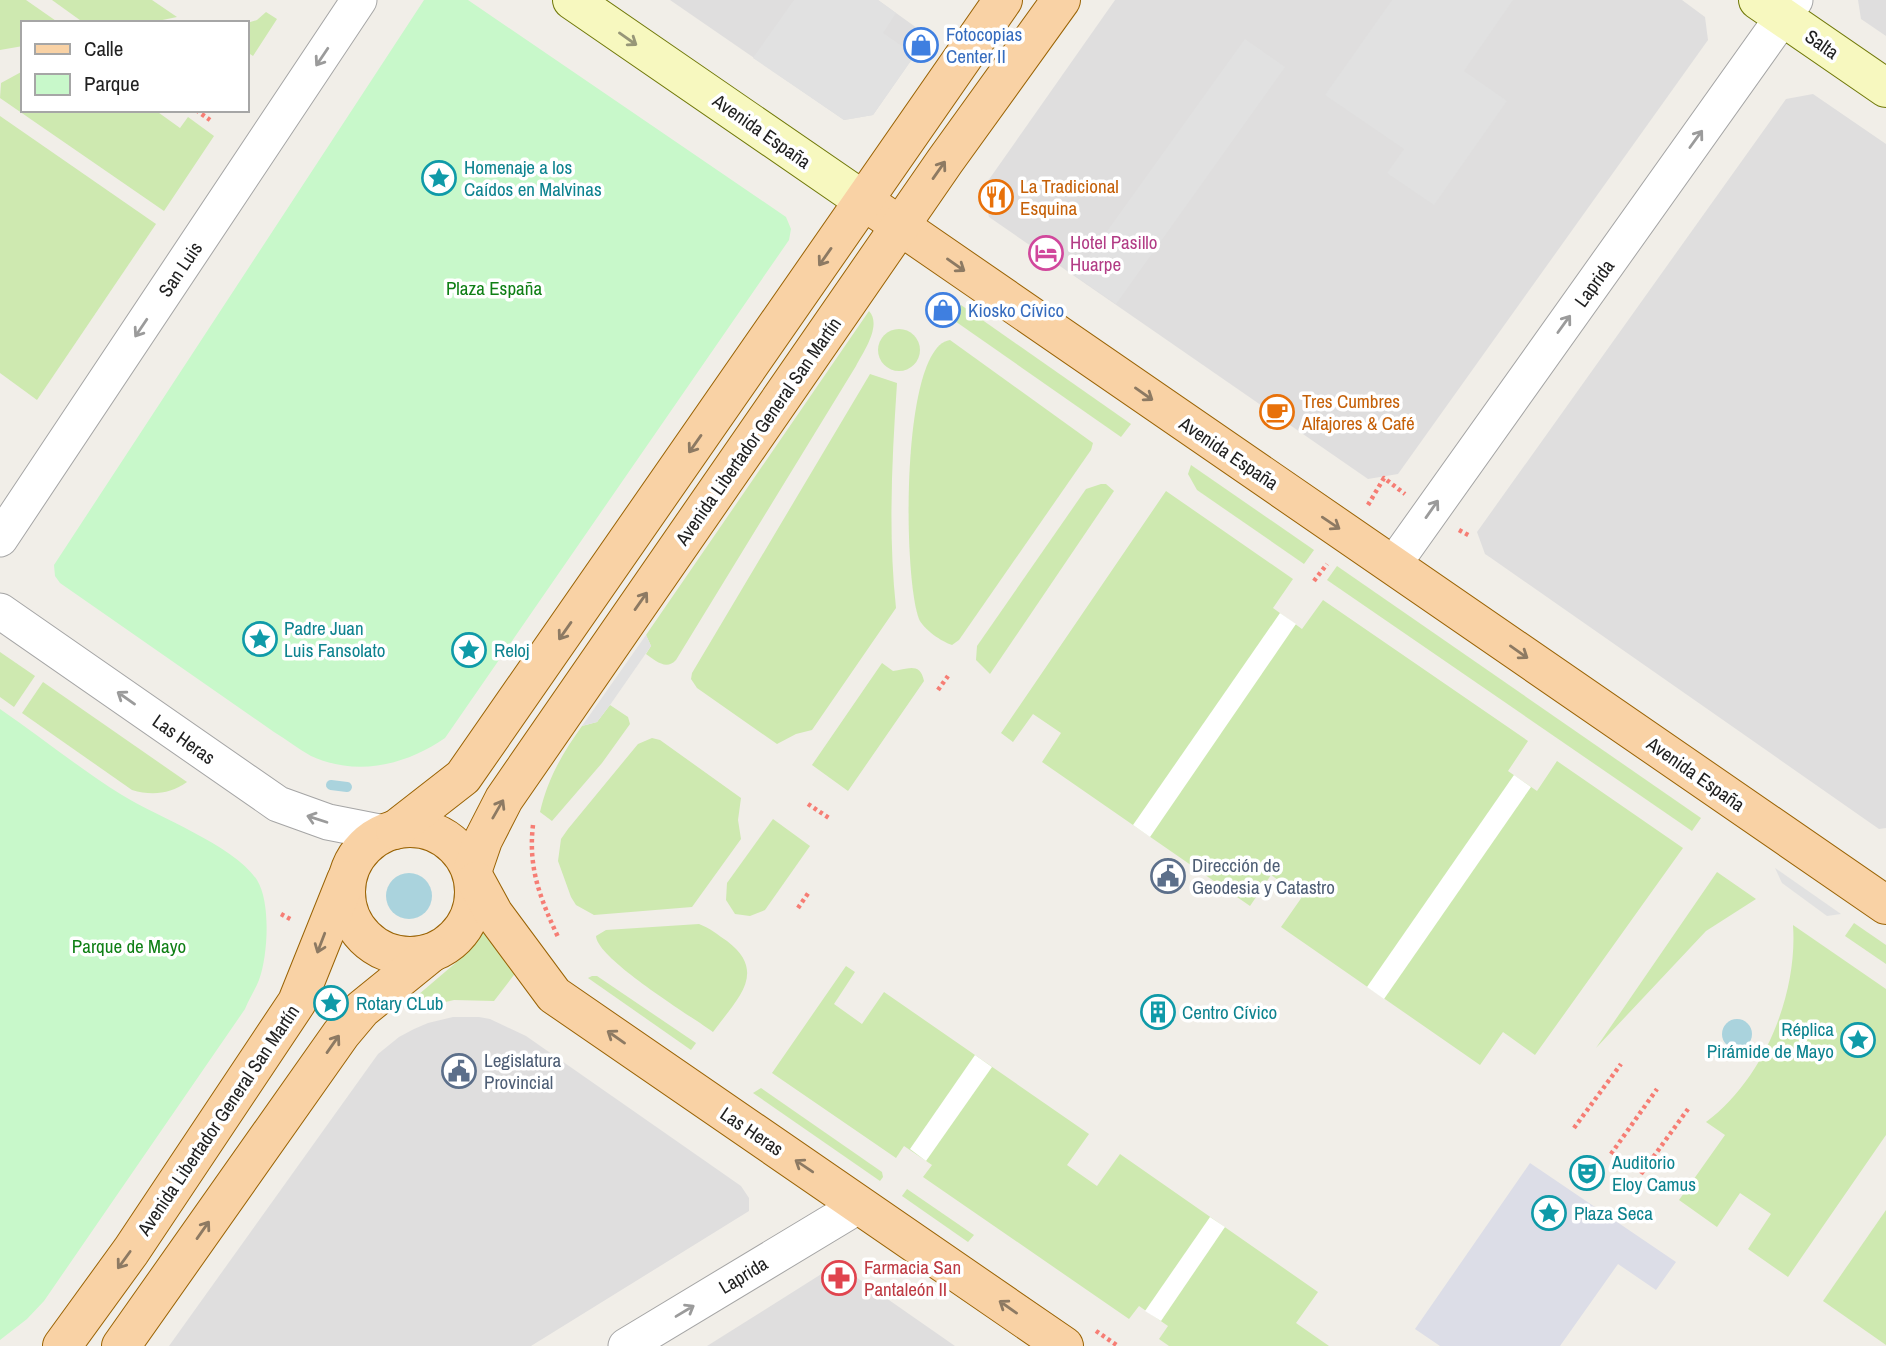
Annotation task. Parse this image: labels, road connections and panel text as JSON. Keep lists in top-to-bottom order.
{
  "streets": {
    "main road": [
      "Salta",
      "Avenida España",
      "Avenida Libertador General San Martín",
      "Las Heras"
    ],
    "street": ["San Luis", "Laprida"]
  },
  "crossings": [
    ["Salta", "Laprida"],
    ["Avenida España", "Laprida"],
    ["Avenida España", "Avenida Libertador General San Martín"],
    ["Laprida", "Las Heras"],
    ["Avenida Libertador General San Martín", "Las Heras"]
  ],
  "one_way": [
    "Avenida España",
    "San Luis",
    "Laprida",
    "Las Heras"
  ],
  "parks": ["Plaza España", "Parque de Mayo"],
  "places": {
    "shop": ["Fotocopias Center II", "Kiosko Cívico"],
    "place": [
      "Homenaje a los Caídos en Malvinas",
      "Padre Juan Luis Fansolato",
      "Reloj",
      "Rotary CLub",
      "Réplica Pirámide de Mayo",
      "Plaza Seca"
    ],
    "restaurant": ["La Tradicional Esquina"],
    "hotel": ["Hotel Pasillo Huarpe"],
    "cafe": ["Tres Cumbres Alfajores & Café"],
    "public building": ["Dirección de Geodesia y Catastro", "Legislatura Provincial"],
    "building": ["Centro Cívico"],
    "theatre": ["Auditorio Eloy Camus"],
    "pharmacy": ["Farmacia San Pantaleón II"]
  },
  "legend": ["Calle", "Parque"]
}
